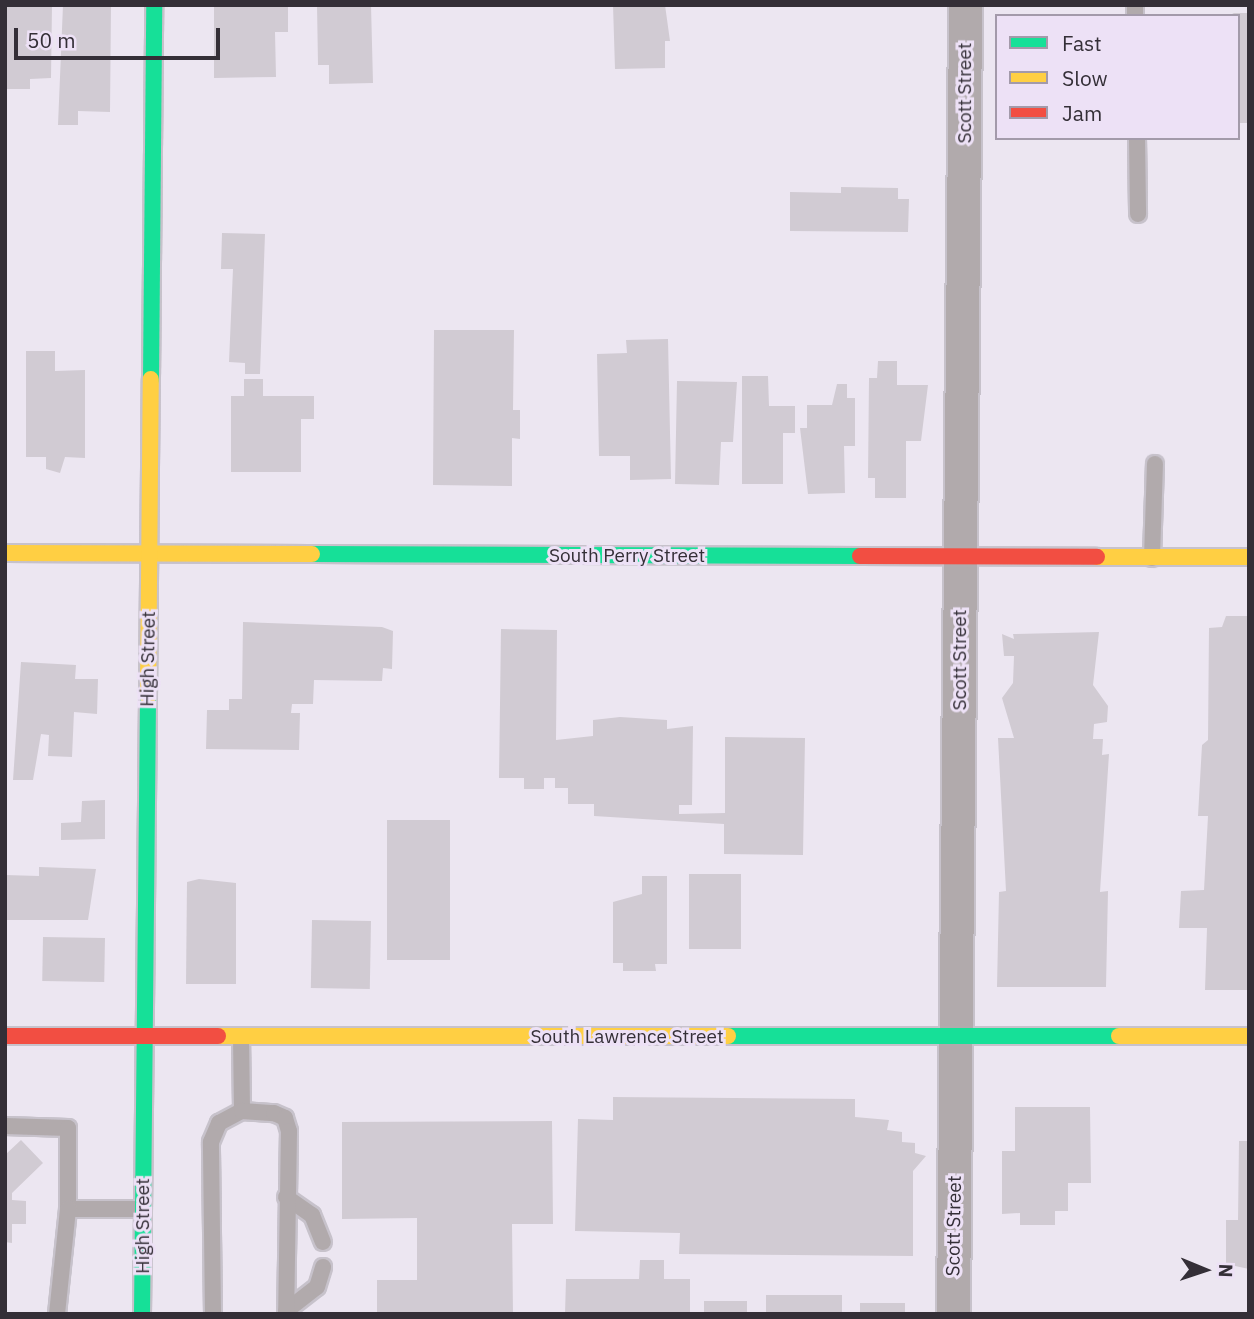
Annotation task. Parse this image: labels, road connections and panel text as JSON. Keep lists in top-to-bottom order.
{
  "streets": {
    "main road": ["South Perry Street", "High Street", "South Lawrence Street"],
    "street": ["Scott Street"]
  },
  "crossings": [
    ["Scott Street", "South Perry Street"],
    ["Scott Street", "South Lawrence Street"],
    ["South Perry Street", "High Street"],
    ["High Street", "South Lawrence Street"]
  ],
  "legend": ["Fast", "Slow", "Jam"],
  "scale_bar": "50 m",
  "north": "right"
}
